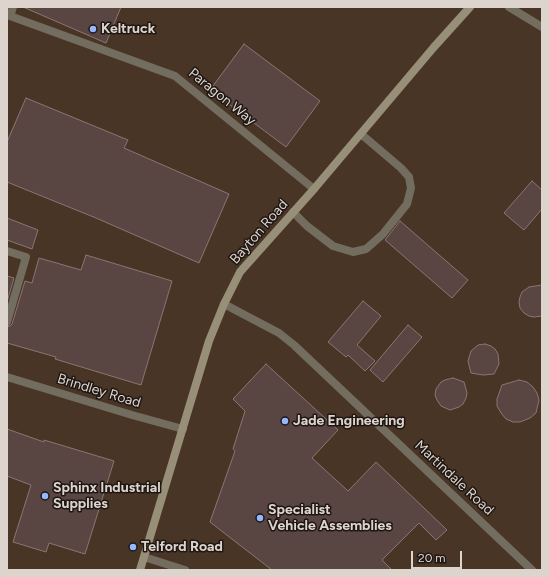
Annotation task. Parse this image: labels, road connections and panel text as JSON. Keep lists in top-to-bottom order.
{
  "streets": {
    "street": [
      "Paragon Way",
      "Bayton Road",
      "Brindley Road",
      "Martindale Road"
    ]
  },
  "crossings": [
    ["Paragon Way", "Bayton Road"],
    ["Bayton Road", "Brindley Road"],
    ["Bayton Road", "Martindale Road"]
  ],
  "places": [
    "Keltruck",
    "Jade Engineering",
    "Sphinx Industrial Supplies",
    "Specialist Vehicle Assemblies",
    "Telford Road"
  ],
  "scale_bar": "20 m"
}
